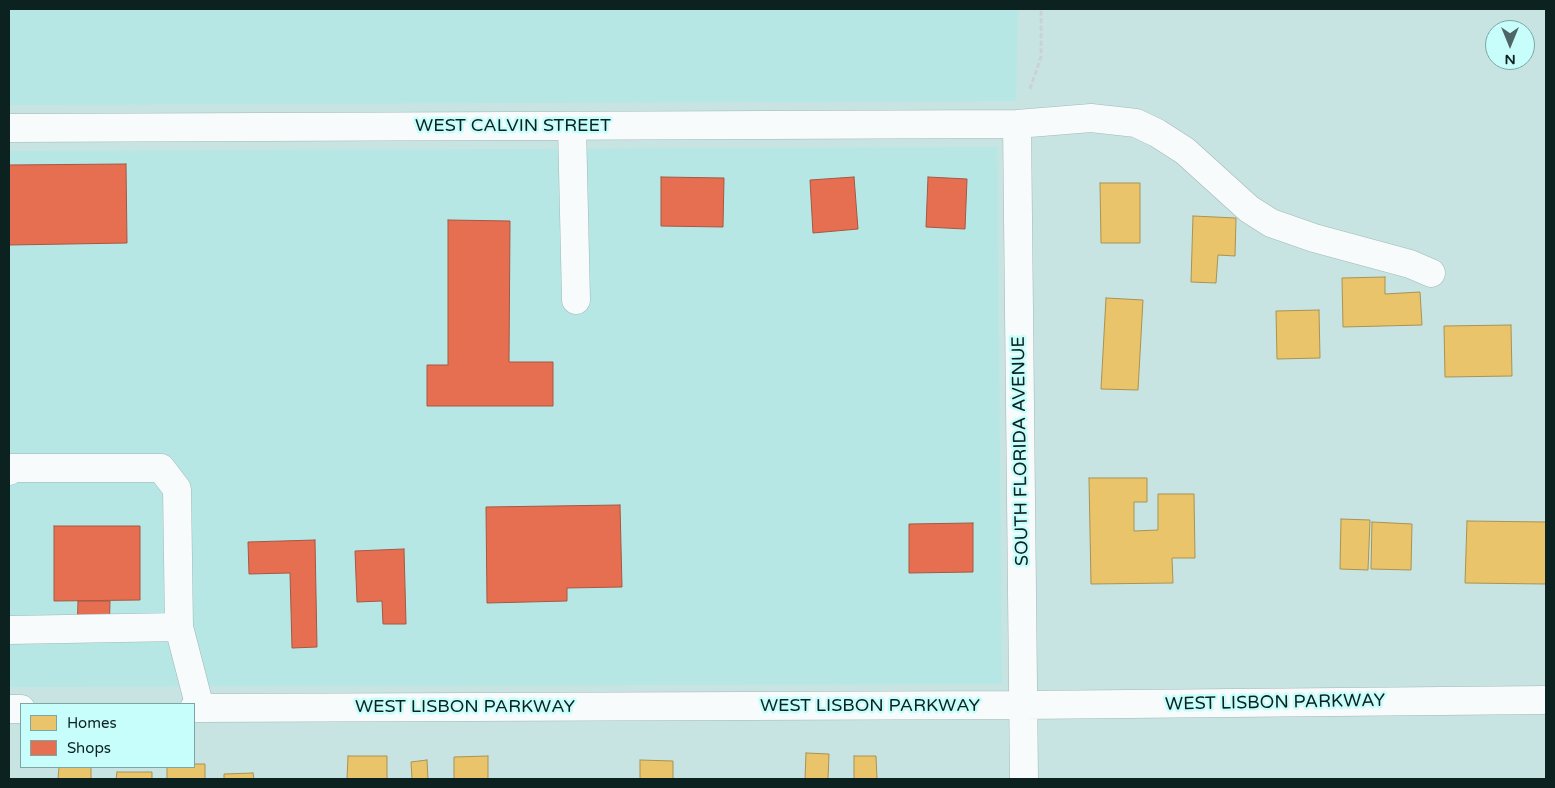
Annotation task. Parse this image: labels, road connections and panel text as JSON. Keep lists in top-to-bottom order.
{
  "streets": {
    "street": ["WEST CALVIN STREET", "SOUTH FLORIDA AVENUE", "WEST LISBON PARKWAY"]
  },
  "crossings": [
    ["WEST CALVIN STREET", "SOUTH FLORIDA AVENUE"],
    ["SOUTH FLORIDA AVENUE", "WEST LISBON PARKWAY"]
  ],
  "legend": ["Homes", "Shops"],
  "north": "bottom"
}
